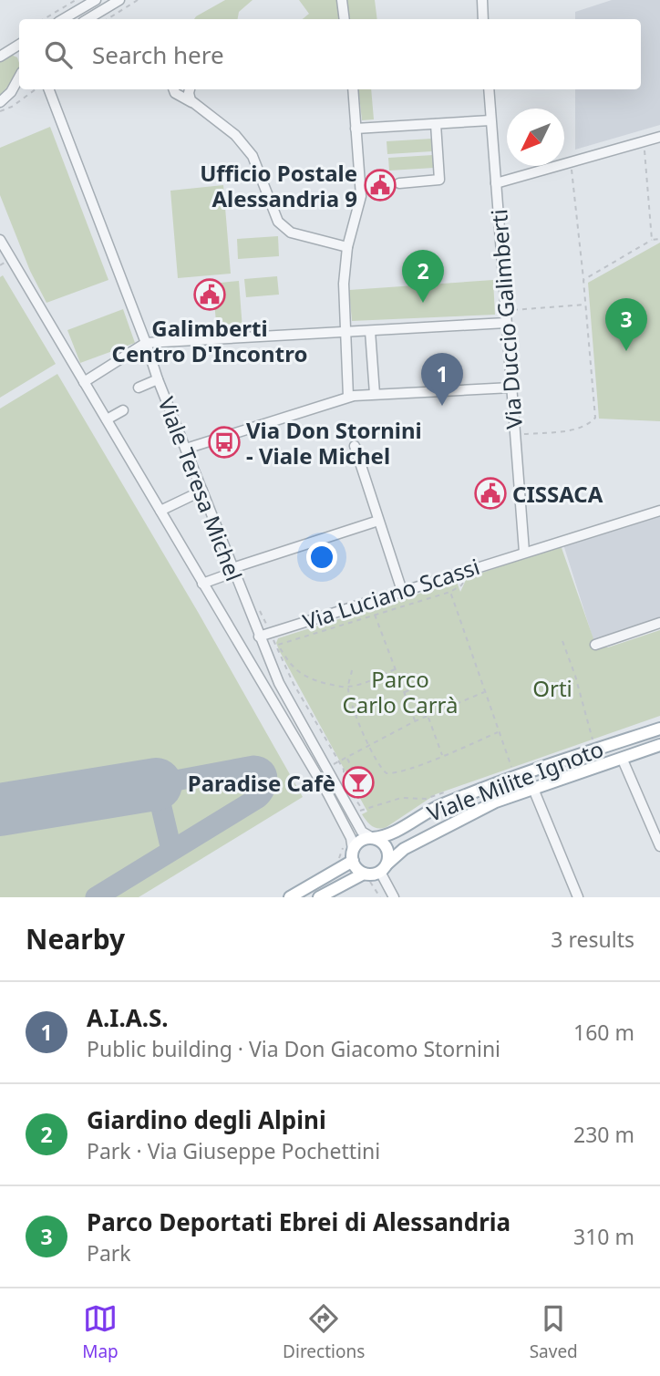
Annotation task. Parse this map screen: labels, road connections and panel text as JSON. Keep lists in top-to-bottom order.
{
  "streets": {
    "main road": ["Viale Milite Ignoto"],
    "street": ["Via Duccio Galimberti", "Viale Teresa Michel", "Via Luciano Scassi"]
  },
  "crossings": [
    ["Via Duccio Galimberti", "Via Luciano Scassi"],
    ["Viale Teresa Michel", "Via Luciano Scassi"],
    ["Viale Teresa Michel", "Viale Milite Ignoto"]
  ],
  "parks": ["Parco Carlo Carrà", "Orti"],
  "places": {
    "public building": ["Ufficio Postale Alessandria 9", "Galimberti Centro D'Incontro", "CISSACA"],
    "bus stop": ["Via Don Stornini - Viale Michel"],
    "bar": ["Paradise Cafè"]
  },
  "north": "bottom left",
  "page": {
    "search": "Search here",
    "pins": ["2", "3", "1"],
    "heading": ["Nearby", "3 results"],
    "list": [
      {
        "mark": "1",
        "name": "A.I.A.S.",
        "note": "Public building · Via Don Giacomo Stornini",
        "value": "160 m"
      },
      {
        "mark": "2",
        "name": "Giardino degli Alpini",
        "note": "Park · Via Giuseppe Pochettini",
        "value": "230 m"
      },
      {
        "mark": "3",
        "name": "Parco Deportati Ebrei di Alessandria",
        "note": "Park",
        "value": "310 m"
      }
    ],
    "nav": ["Map", "Directions", "Saved"]
  }
}
